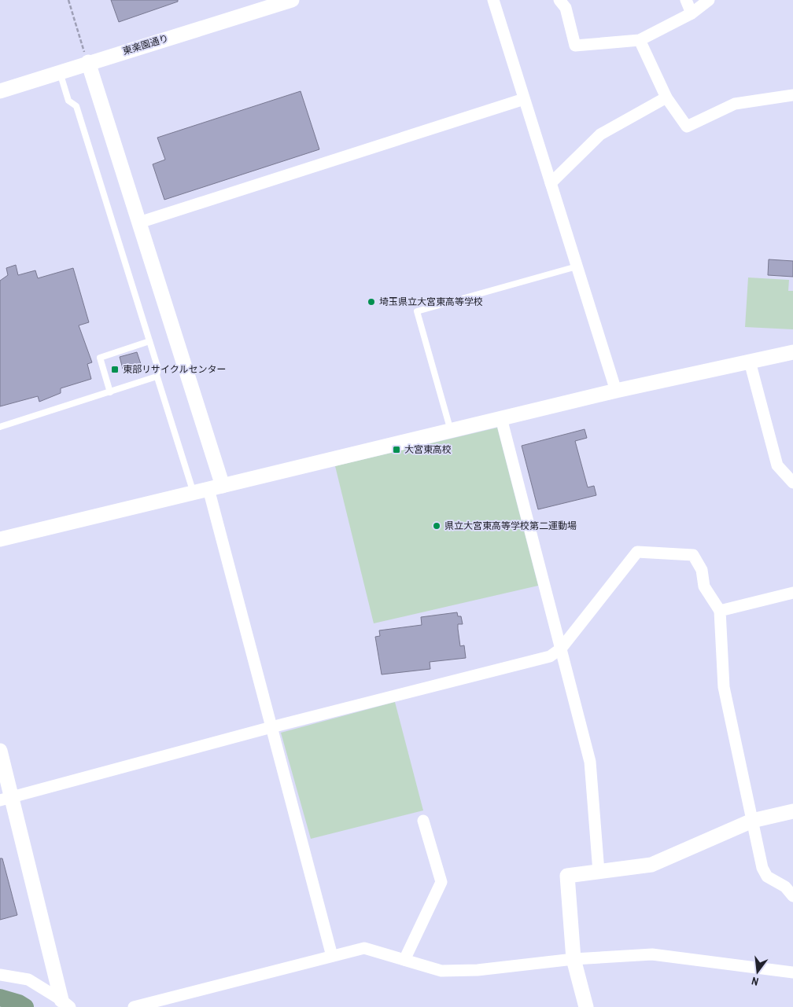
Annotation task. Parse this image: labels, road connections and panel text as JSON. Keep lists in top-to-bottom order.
{
  "streets": {
    "street": ["東楽園通り"]
  },
  "places": {
    "other": ["埼玉県立大宮東高等学校", "県立大宮東高等学校第二運動場"],
    "transit": ["東部リサイクルセンター", "大宮東高校"]
  },
  "north": "bottom"
}
